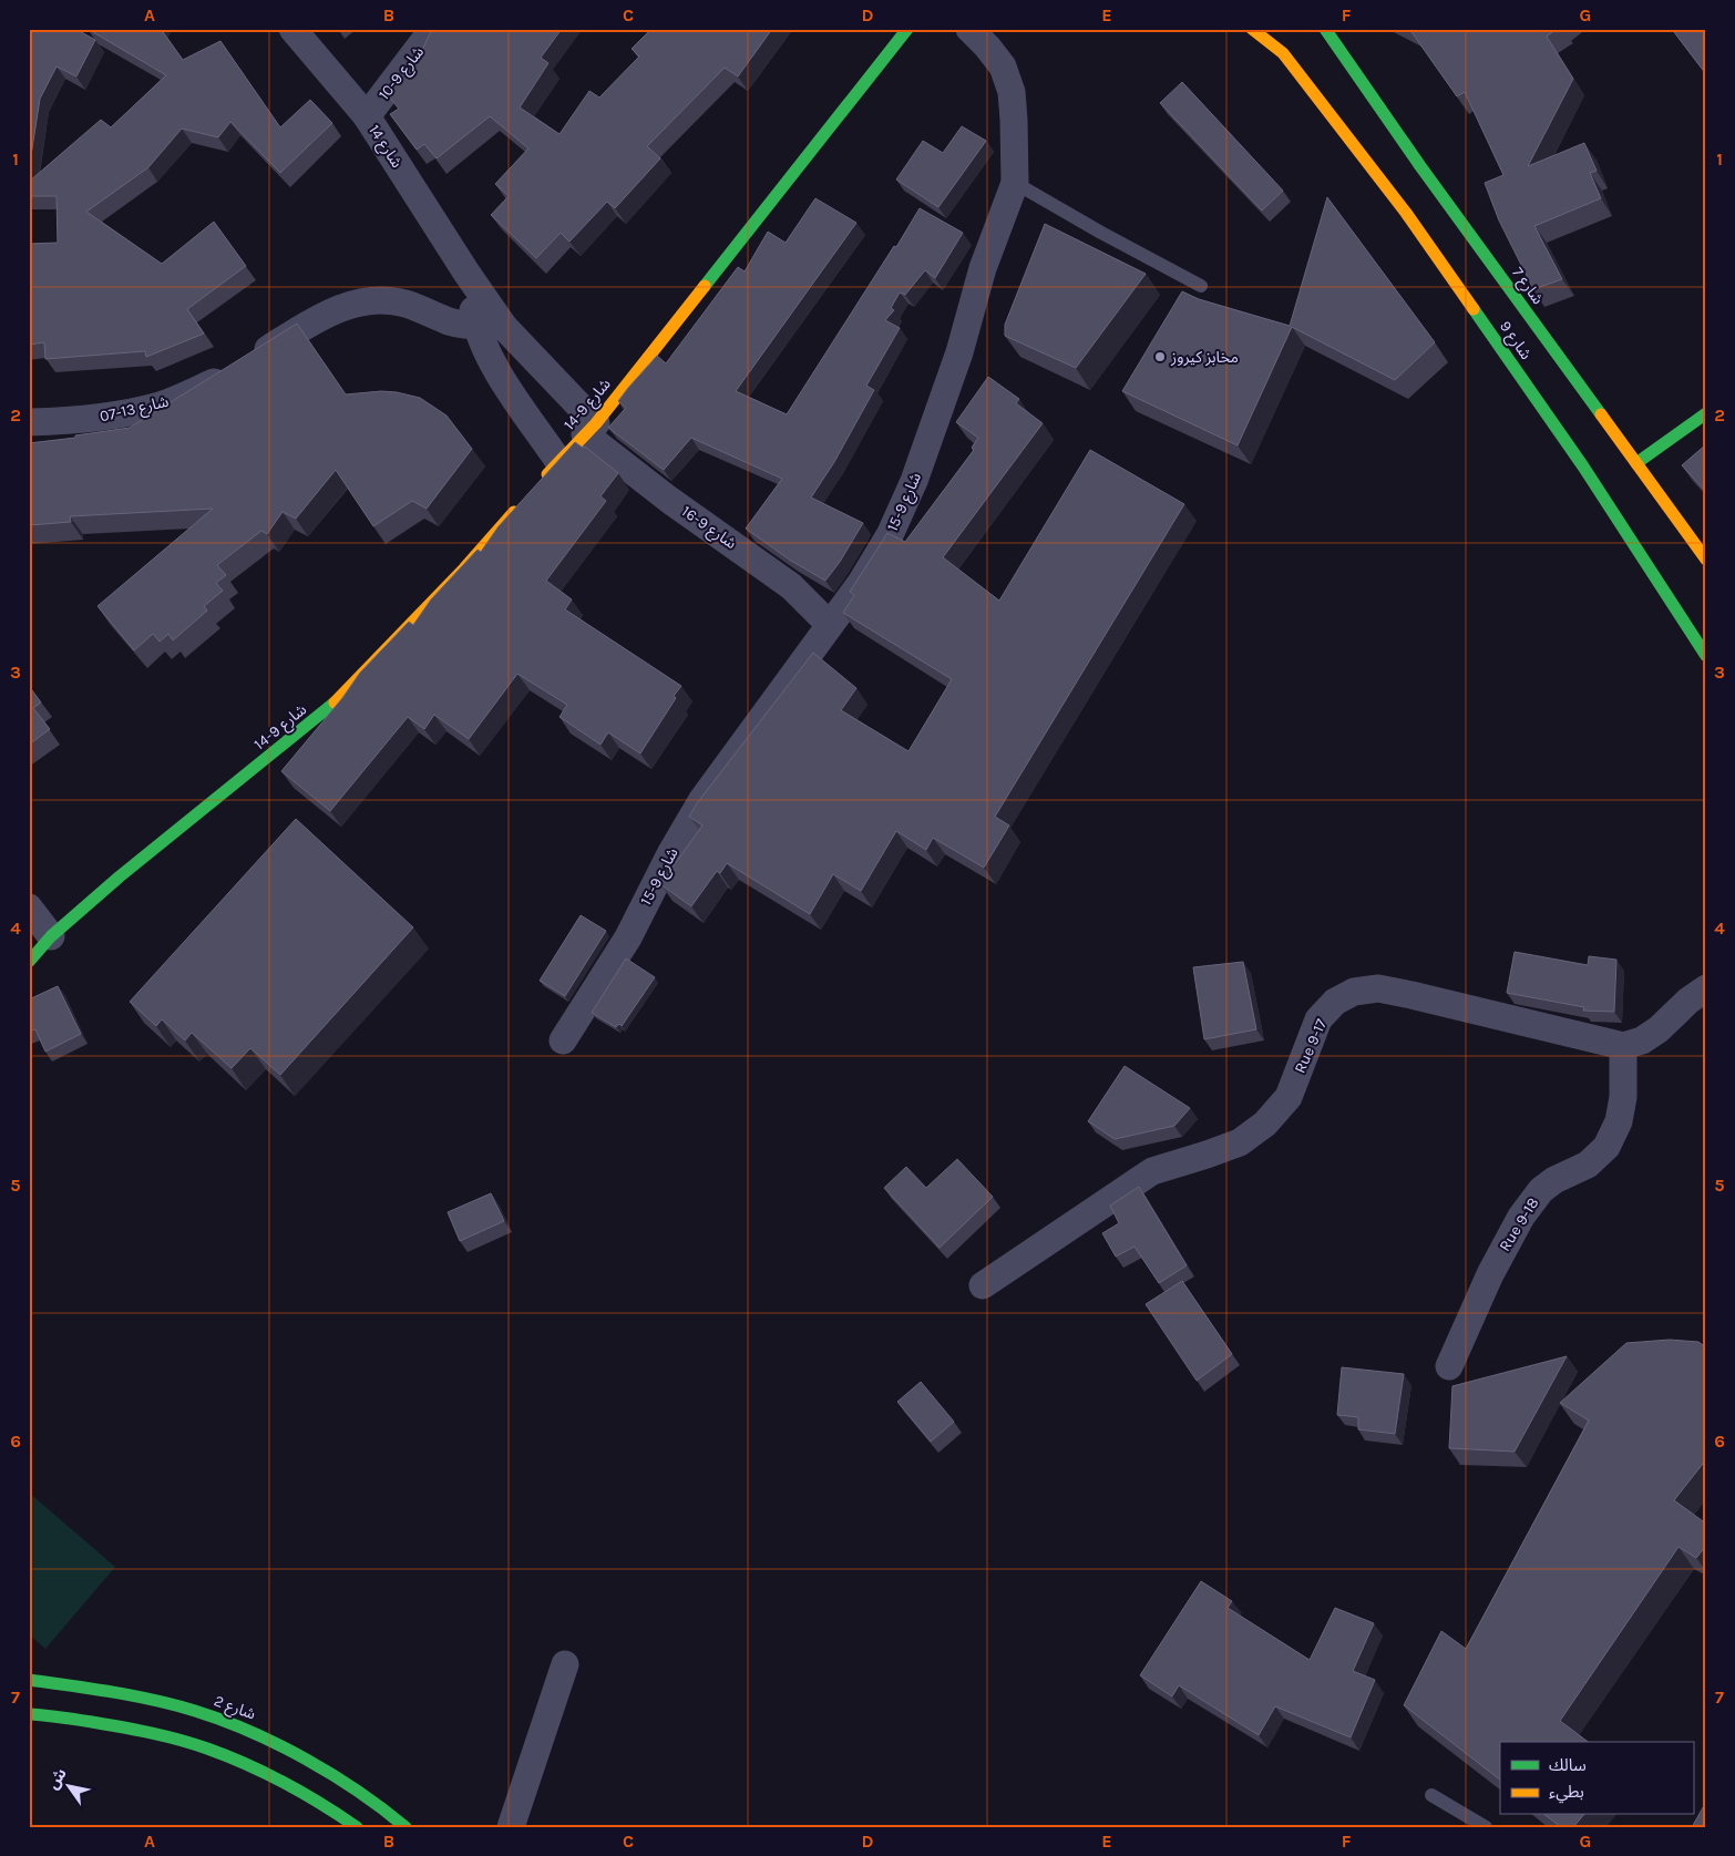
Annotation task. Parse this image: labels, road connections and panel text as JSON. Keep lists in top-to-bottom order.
{
  "streets": {
    "street": [
      "شارع 9-10",
      "شارع 14",
      "شارع 7",
      "شارع 9",
      "شارع 9-14",
      "شارع 13-07",
      "شارع 9-15",
      "شارع 9-16",
      "Rue 9-17",
      "Rue 9-18",
      "شارع 2"
    ]
  },
  "crossings": [
    ["شارع 9-10", "شارع 14"],
    ["شارع 14", "شارع 13-07"],
    ["شارع 14", "شارع 9-16"],
    ["شارع 9-14", "شارع 9-16"],
    ["شارع 13-07", "شارع 9-16"],
    ["شارع 9-15", "شارع 9-16"],
    ["Rue 9-17", "Rue 9-18"]
  ],
  "places": ["مخابز كيروز"],
  "legend": ["سالك", "بطيء"],
  "north": "top left",
  "grid": {
    "columns": [
      "A",
      "B",
      "C",
      "D",
      "E",
      "F",
      "G"
    ],
    "rows": [
      "1",
      "2",
      "3",
      "4",
      "5",
      "6",
      "7"
    ]
  }
}
